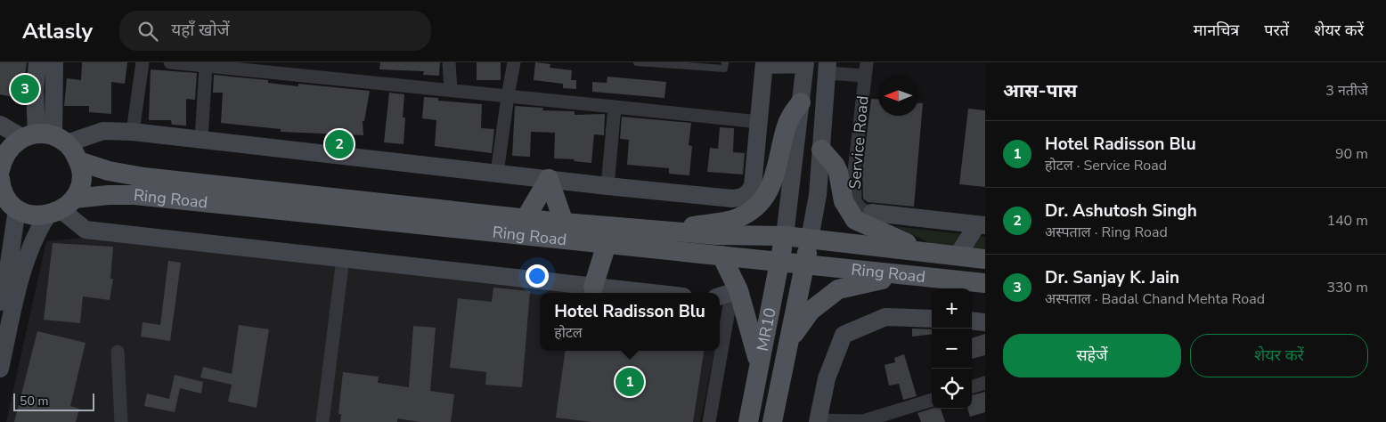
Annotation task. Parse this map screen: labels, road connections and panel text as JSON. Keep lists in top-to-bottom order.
{
  "streets": {
    "main road": ["Ring Road", "MR10"],
    "street": ["Service Road"]
  },
  "crossings": [
    ["Ring Road", "MR10"]
  ],
  "scale_bar": "50 m",
  "north": "left",
  "page": {
    "header": "Atlasly",
    "search": "यहाँ खोजें",
    "nav": ["मानचित्र", "परतें", "शेयर करें"],
    "heading": ["आस-पास", "3 नतीजे"],
    "pins": ["3", "2", "1"],
    "list": [
      {
        "mark": "1",
        "name": "Hotel Radisson Blu",
        "note": "होटल · Service Road",
        "value": "90 m"
      },
      {
        "mark": "2",
        "name": "Dr. Ashutosh Singh",
        "note": "अस्पताल · Ring Road",
        "value": "140 m"
      },
      {
        "mark": "3",
        "name": "Dr. Sanjay K. Jain",
        "note": "अस्पताल · Badal Chand Mehta Road",
        "value": "330 m"
      }
    ],
    "map_buttons": ["+", "−"],
    "popup": ["Hotel Radisson Blu", "होटल"],
    "buttons": ["सहेजें", "शेयर करें"],
    "scale": "50 m"
  }
}
